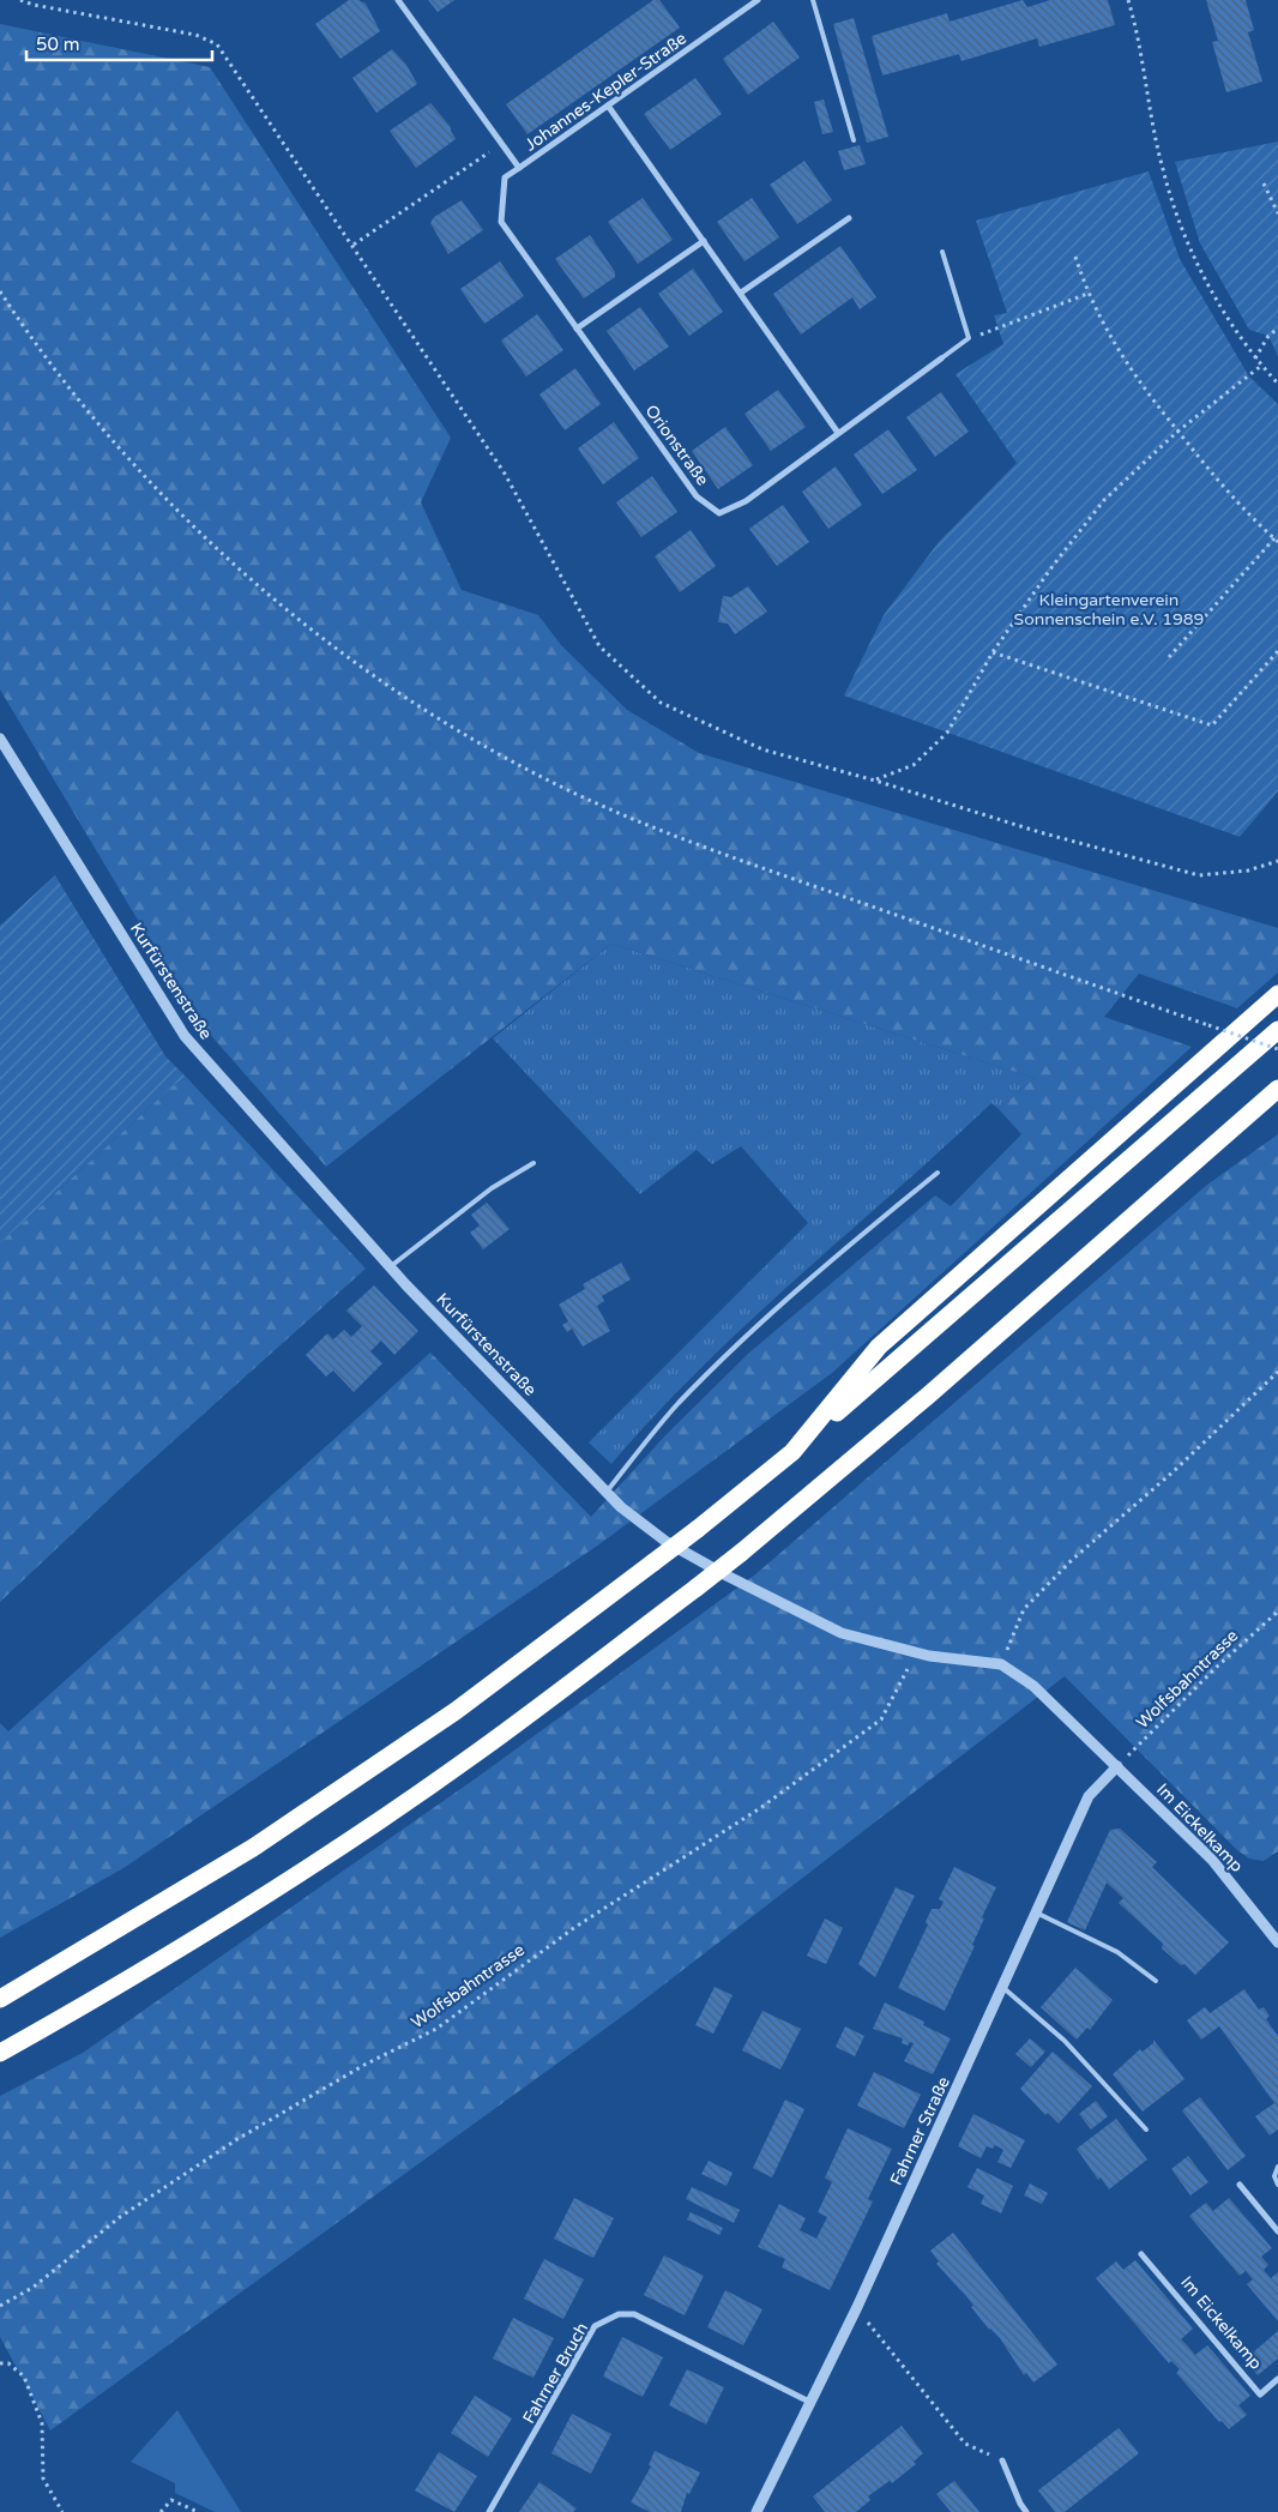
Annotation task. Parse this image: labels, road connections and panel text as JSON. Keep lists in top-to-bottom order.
{
  "streets": {
    "street": [
      "Johannes-Kepler-Straße",
      "Orionstraße",
      "Kurfürstenstraße",
      "Im Eickelkamp",
      "Fahrner Straße",
      "Fahrner Bruch"
    ],
    "path": ["Wolfsbahntrasse"]
  },
  "crossings": [
    ["Johannes-Kepler-Straße", "Orionstraße"],
    ["Kurfürstenstraße", "Wolfsbahntrasse"],
    ["Kurfürstenstraße", "Im Eickelkamp"],
    ["Kurfürstenstraße", "Fahrner Straße"],
    ["Wolfsbahntrasse", "Im Eickelkamp"],
    ["Wolfsbahntrasse", "Fahrner Straße"],
    ["Im Eickelkamp", "Fahrner Straße"],
    ["Fahrner Straße", "Fahrner Bruch"]
  ],
  "parks": ["Kleingartenverein Sonnenschein e.V. 1989"],
  "scale_bar": "50 m"
}
